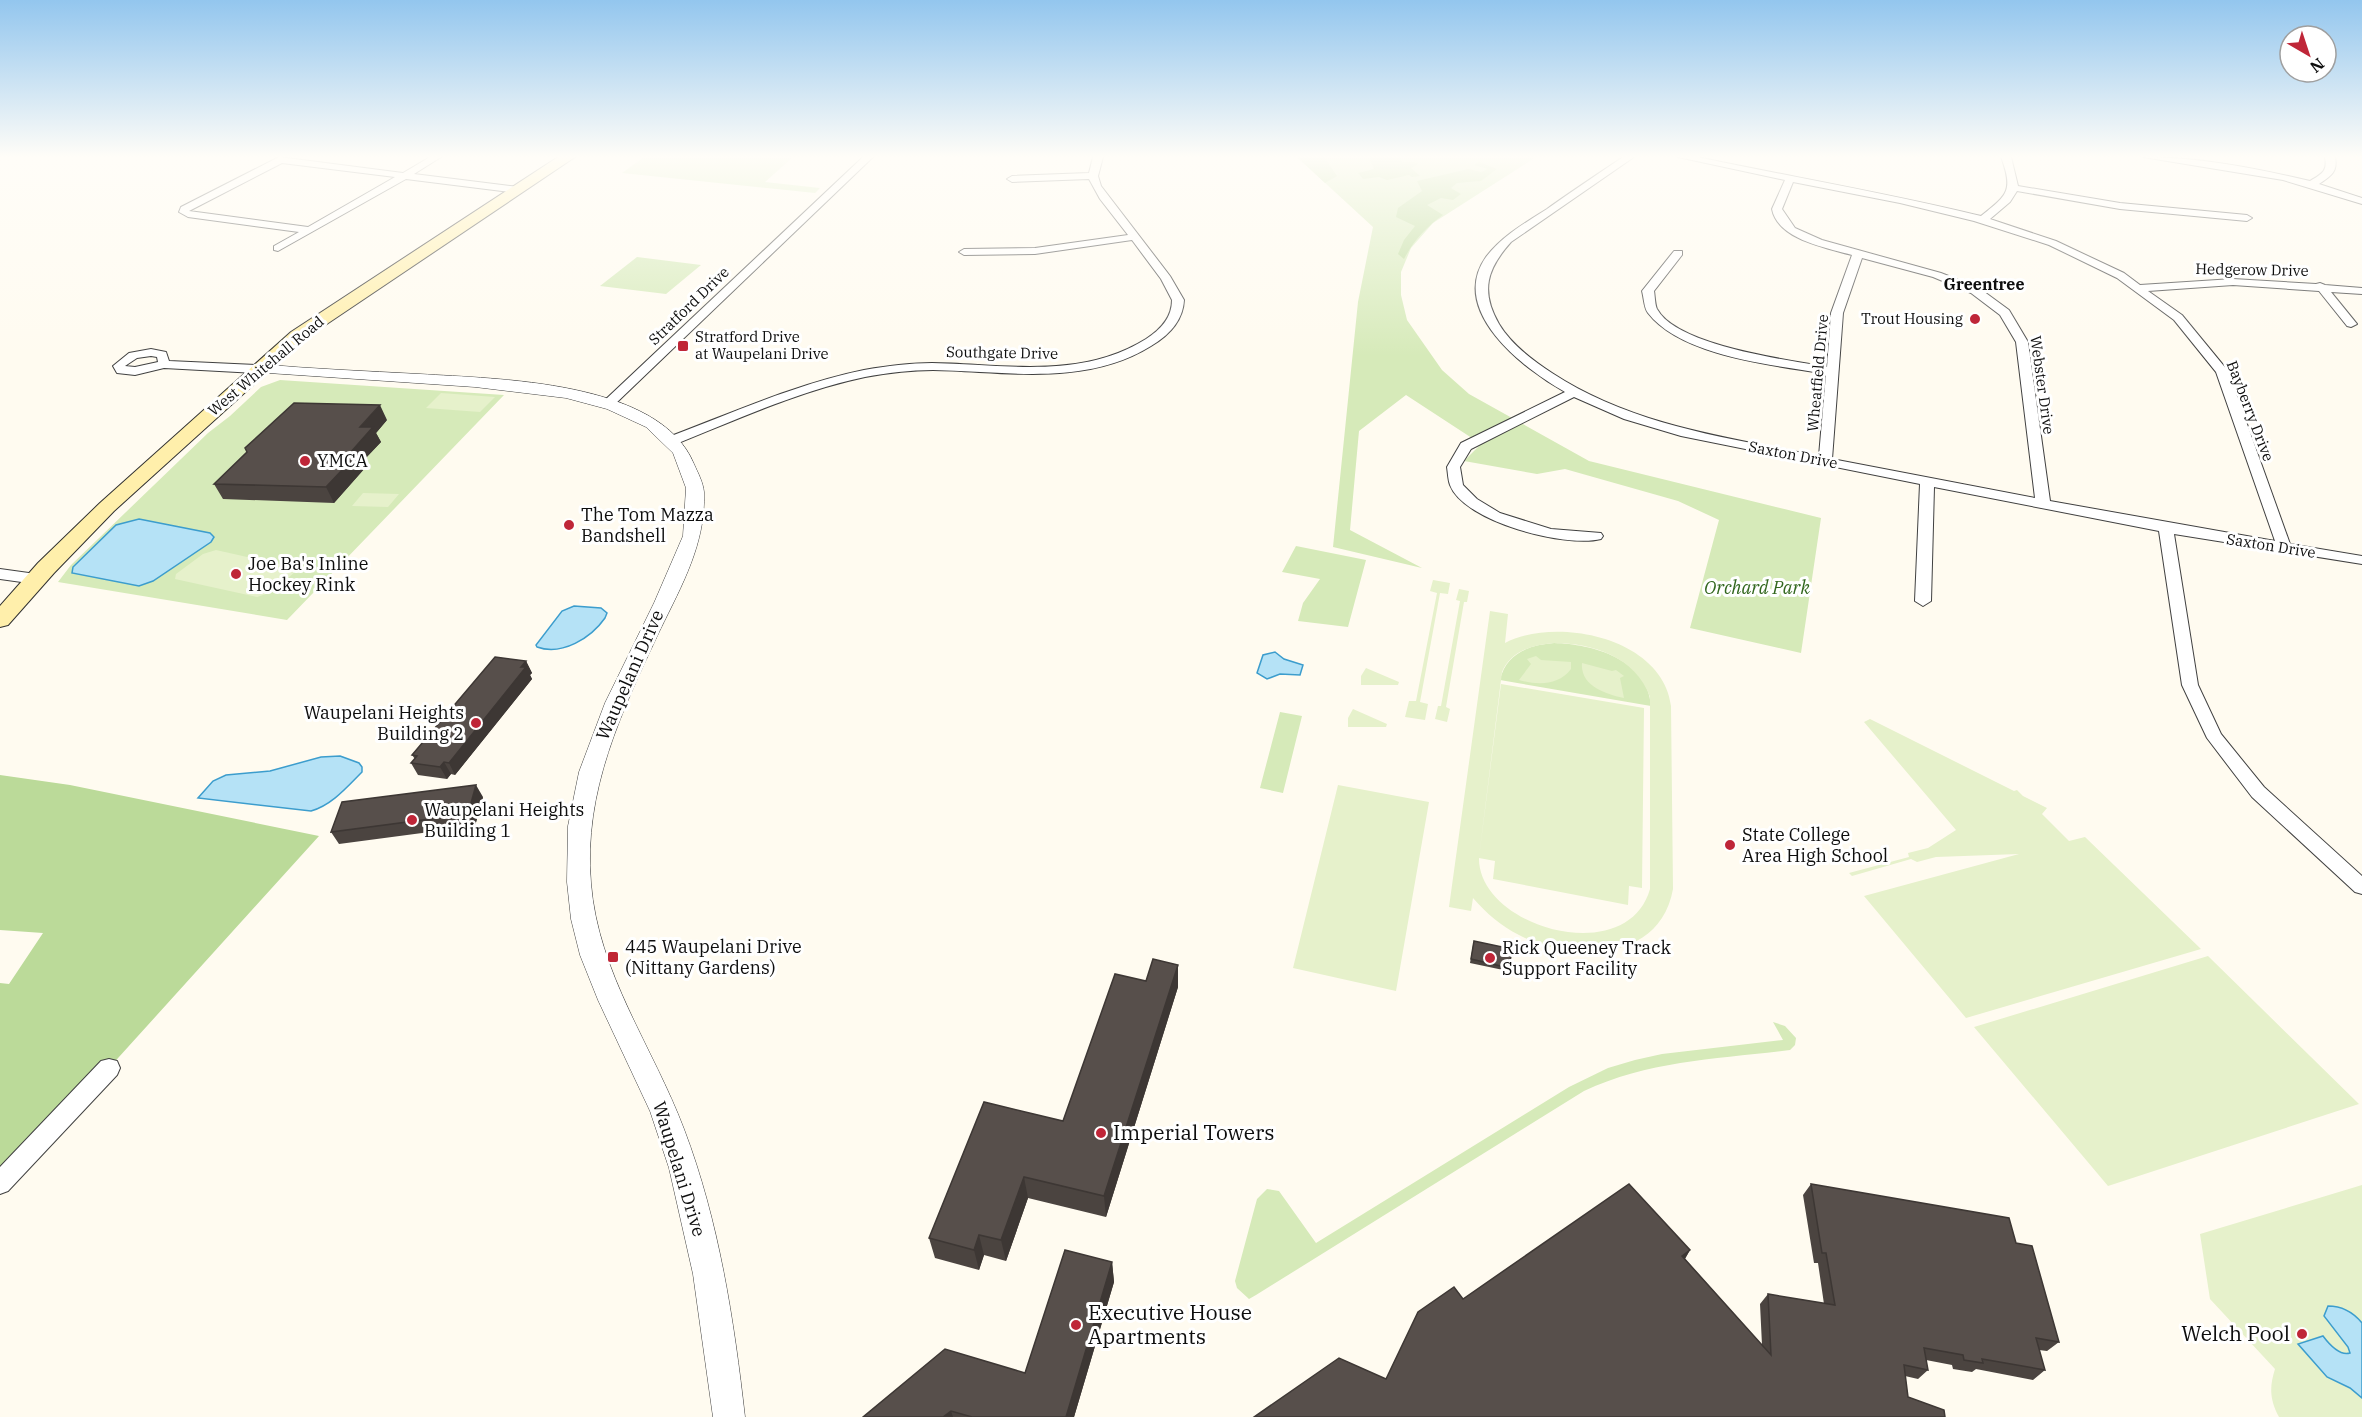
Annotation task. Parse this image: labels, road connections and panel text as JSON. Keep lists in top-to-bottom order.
{
  "streets": {
    "main road": ["West Whitehall Road"],
    "street": [
      "Hedgerow Drive",
      "Stratford Drive",
      "Southgate Drive",
      "Wheatfield Drive",
      "Webster Drive",
      "Bayberry Drive",
      "Saxton Drive",
      "Waupelani Drive"
    ]
  },
  "crossings": [
    ["Hedgerow Drive", "Bayberry Drive"],
    ["Stratford Drive", "Waupelani Drive"],
    ["Southgate Drive", "Waupelani Drive"],
    ["West Whitehall Road", "Waupelani Drive"],
    ["Wheatfield Drive", "Webster Drive"],
    ["Wheatfield Drive", "Saxton Drive"],
    ["Webster Drive", "Saxton Drive"],
    ["Bayberry Drive", "Saxton Drive"]
  ],
  "districts": ["Greentree"],
  "parks": ["Orchard Park"],
  "places": {
    "other": [
      "Trout Housing",
      "YMCA",
      "The Tom Mazza Bandshell",
      "Joe Ba's Inline Hockey Rink",
      "Waupelani Heights Building 2",
      "Waupelani Heights Building 1",
      "State College Area High School",
      "Rick Queeney Track Support Facility",
      "Imperial Towers",
      "Executive House Apartments",
      "Welch Pool"
    ],
    "transit": ["Stratford Drive at Waupelani Drive", "445 Waupelani Drive (Nittany Gardens)"]
  },
  "north": "bottom right"
}
